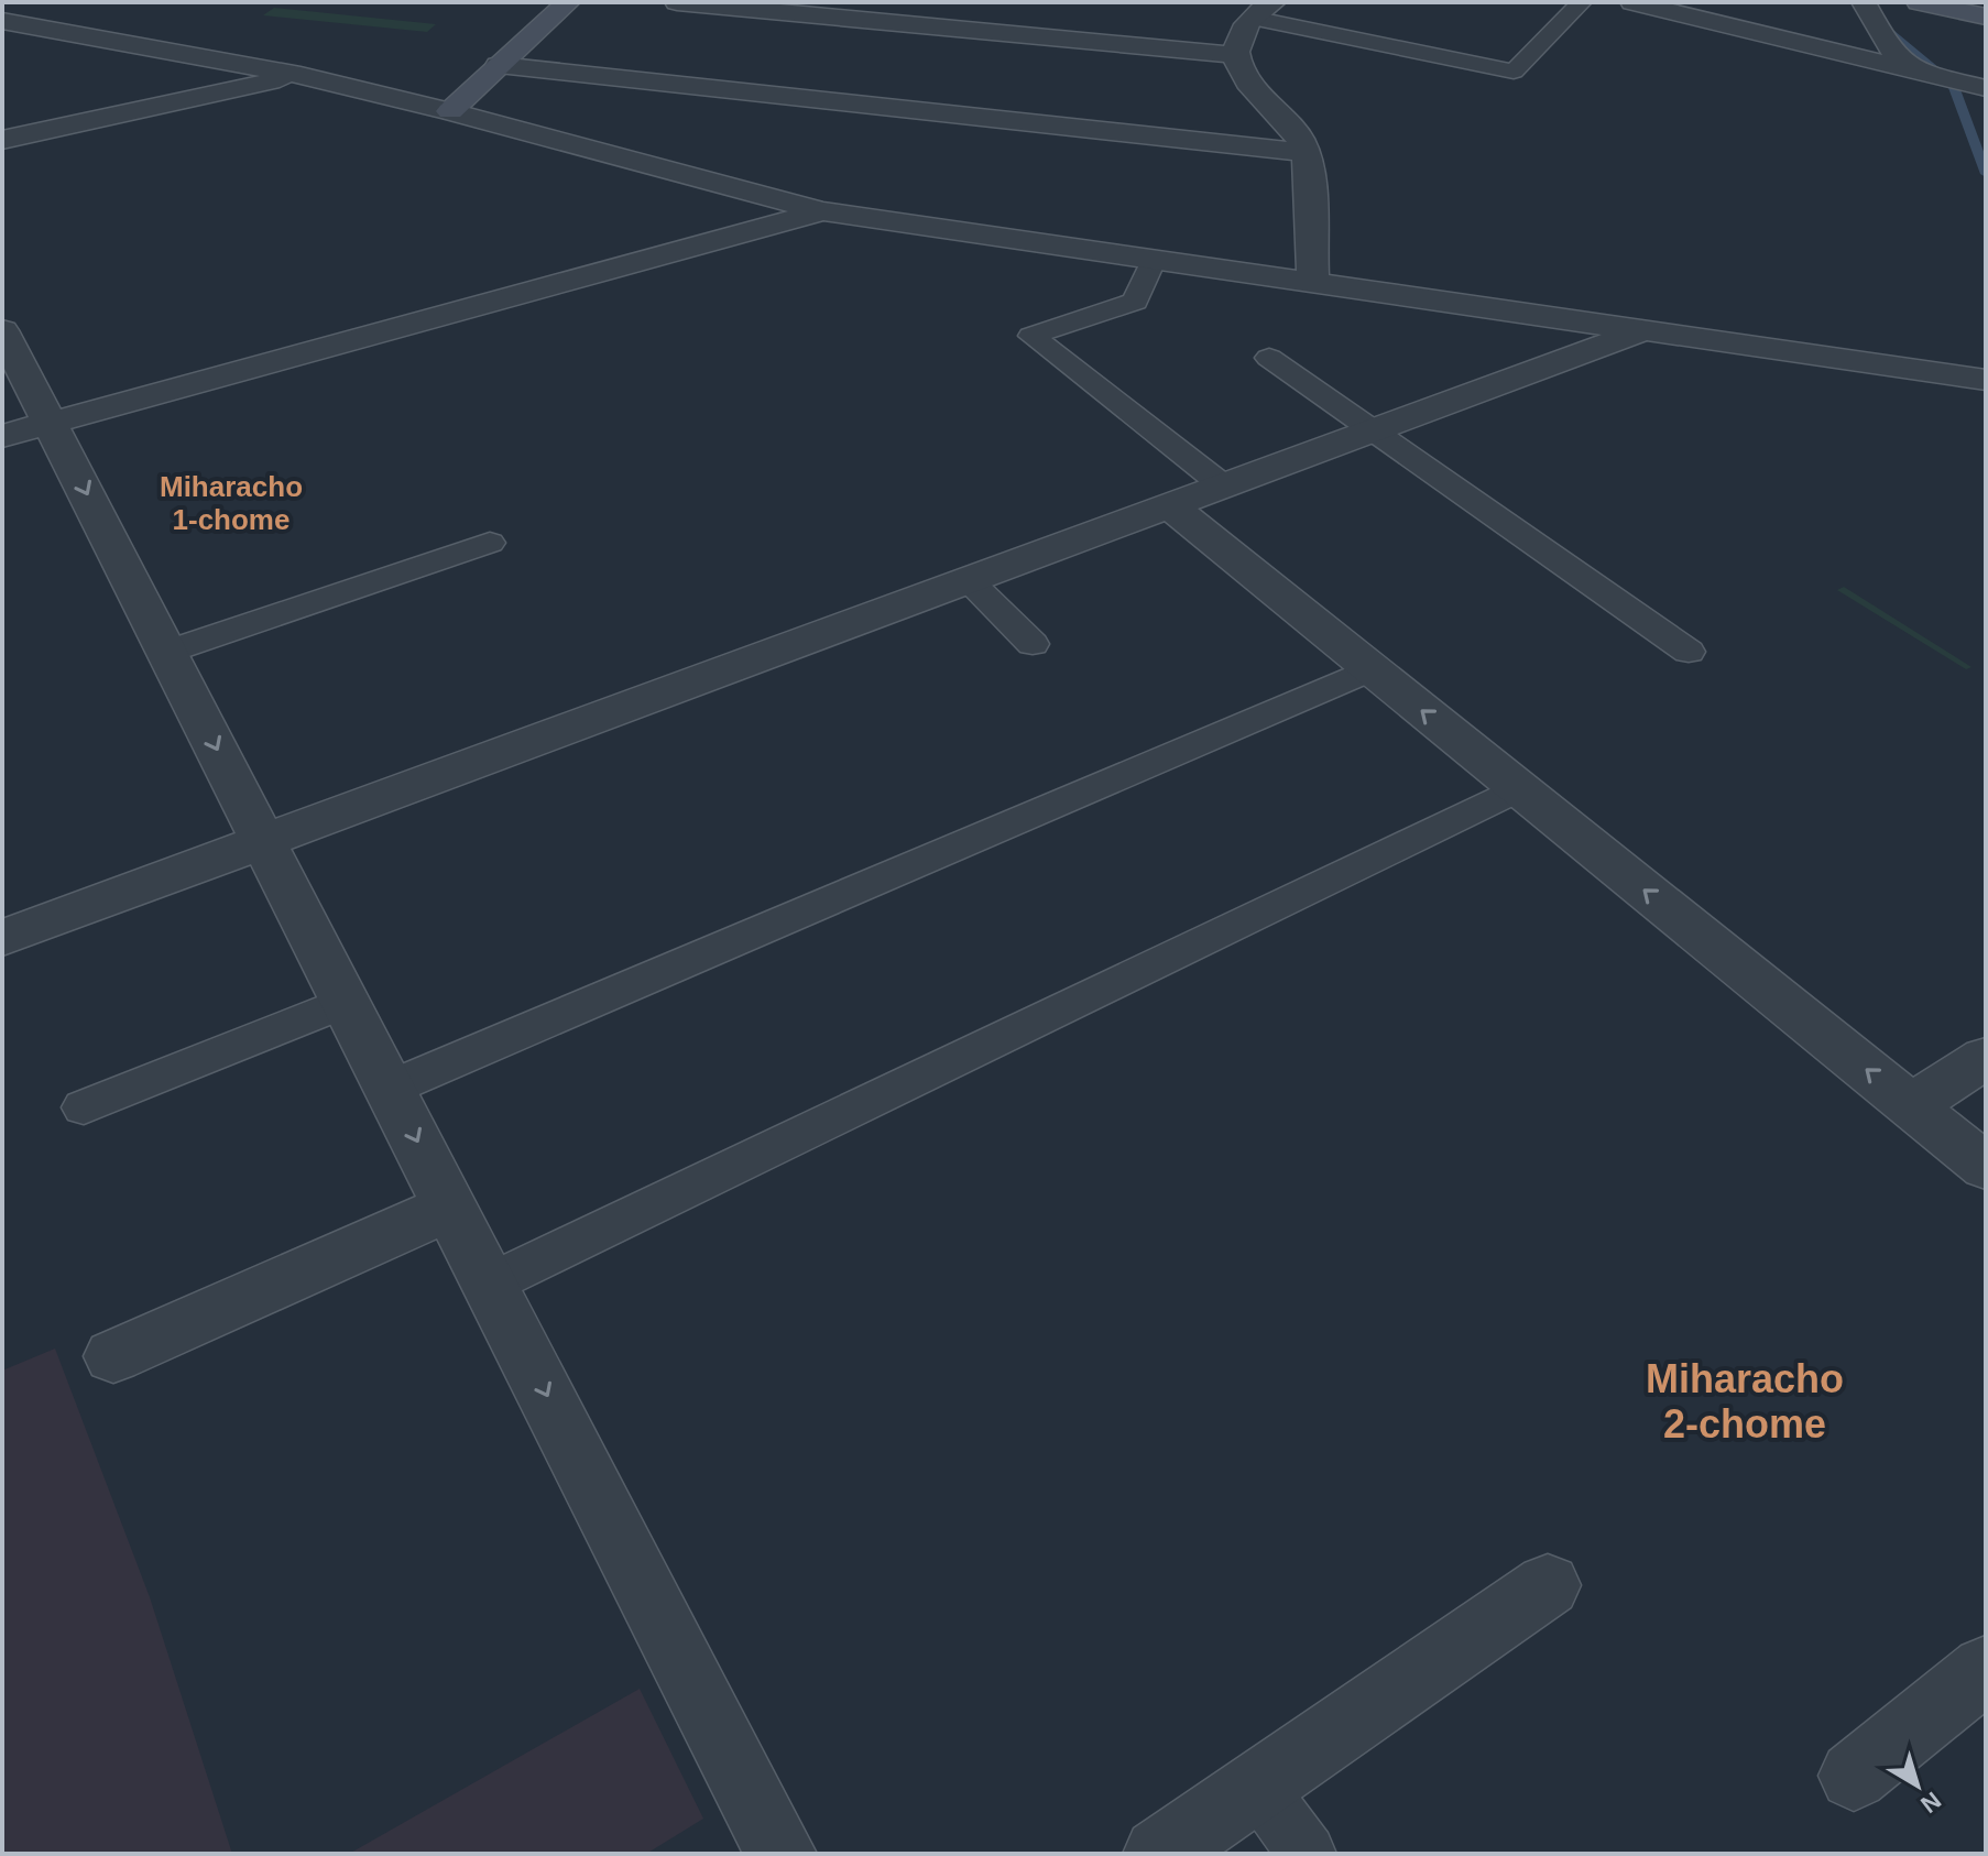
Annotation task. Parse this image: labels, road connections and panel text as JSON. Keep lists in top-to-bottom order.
{
  "districts": ["Miharacho 1-chome", "Miharacho 2-chome"],
  "north": "bottom right"
}
